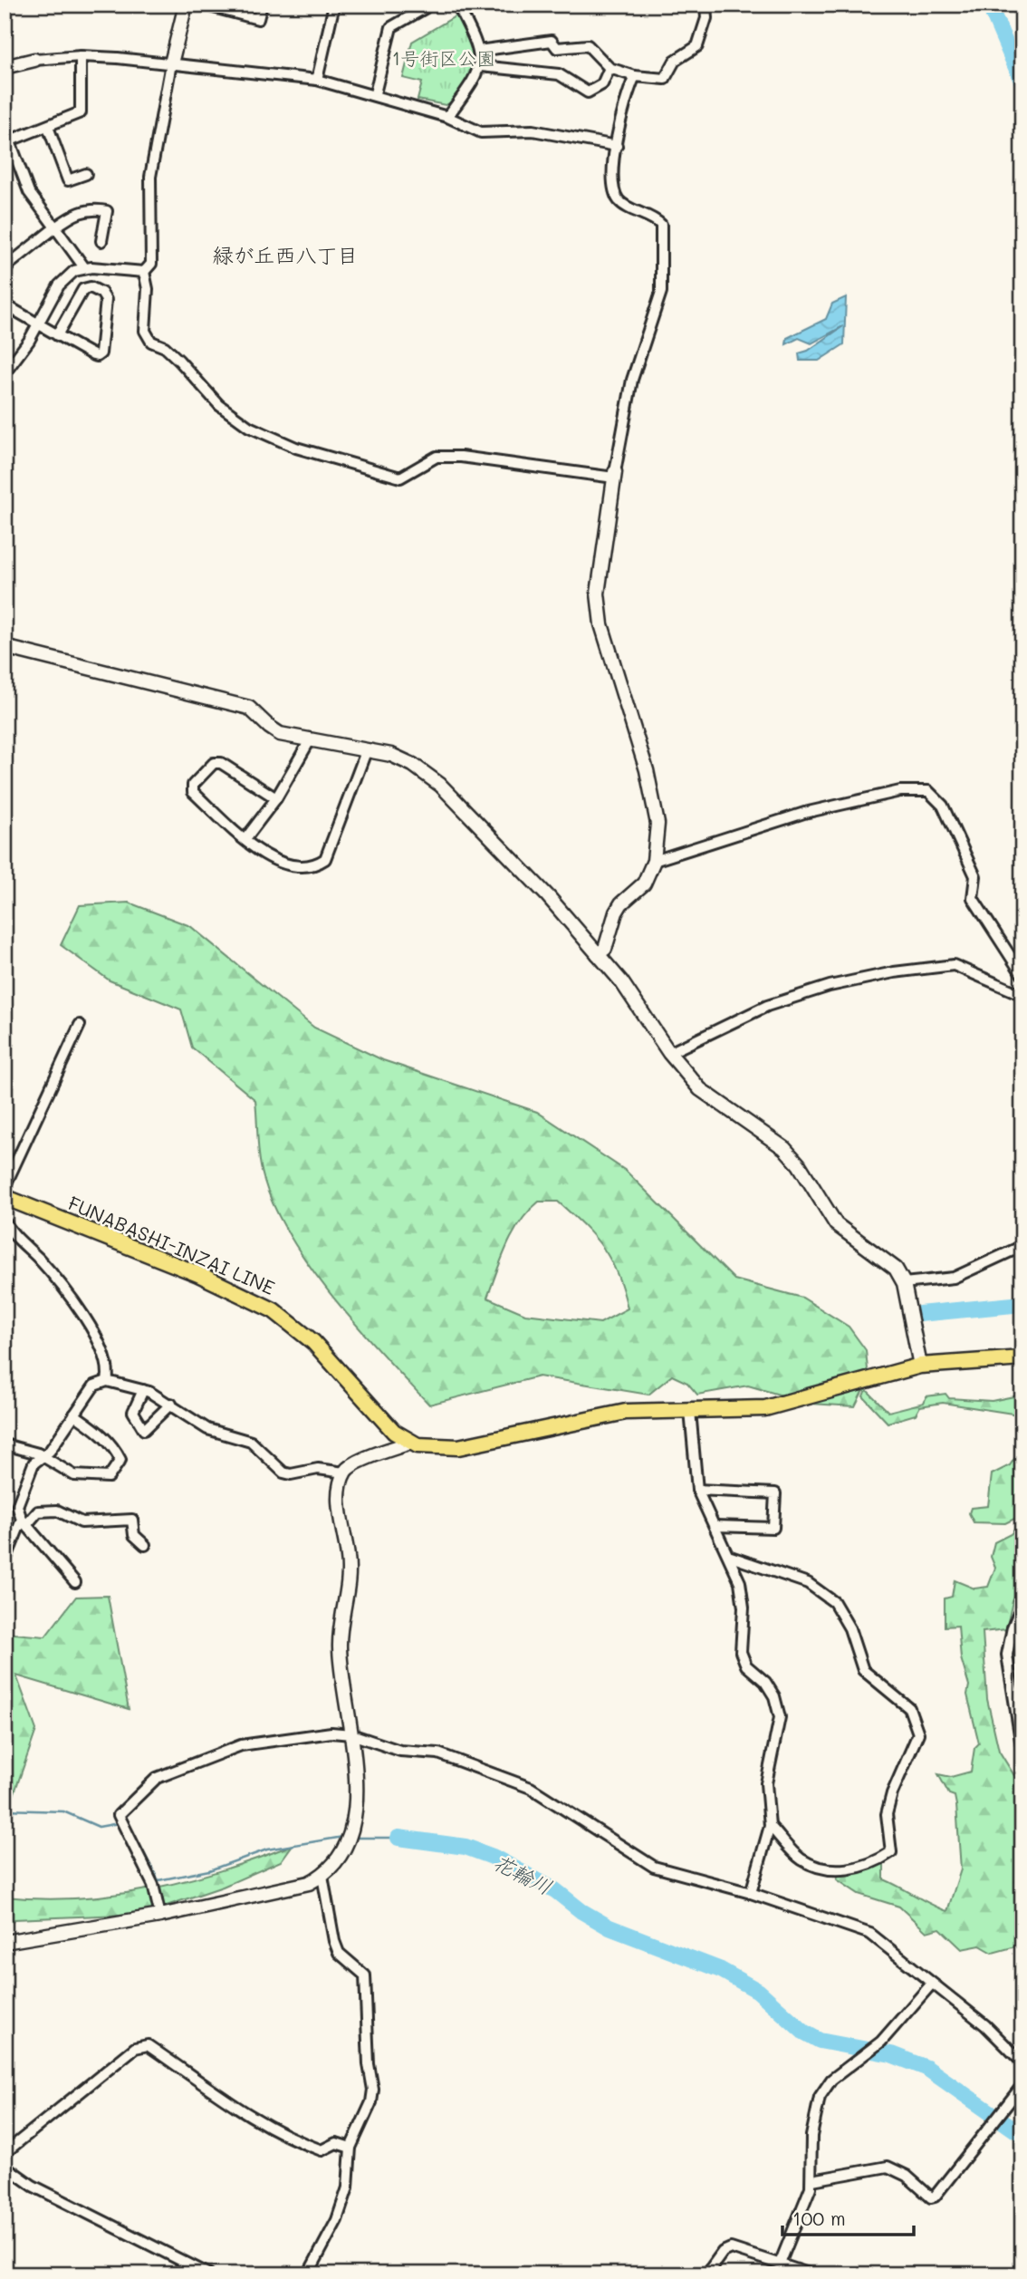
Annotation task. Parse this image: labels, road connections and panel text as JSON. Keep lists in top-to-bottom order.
{
  "streets": {
    "main road": ["FUNABASHI-INZAI LINE"]
  },
  "districts": ["緑が丘西八丁目"],
  "water": ["花輪川"],
  "parks": ["1号街区公園"],
  "scale_bar": "100 m"
}
